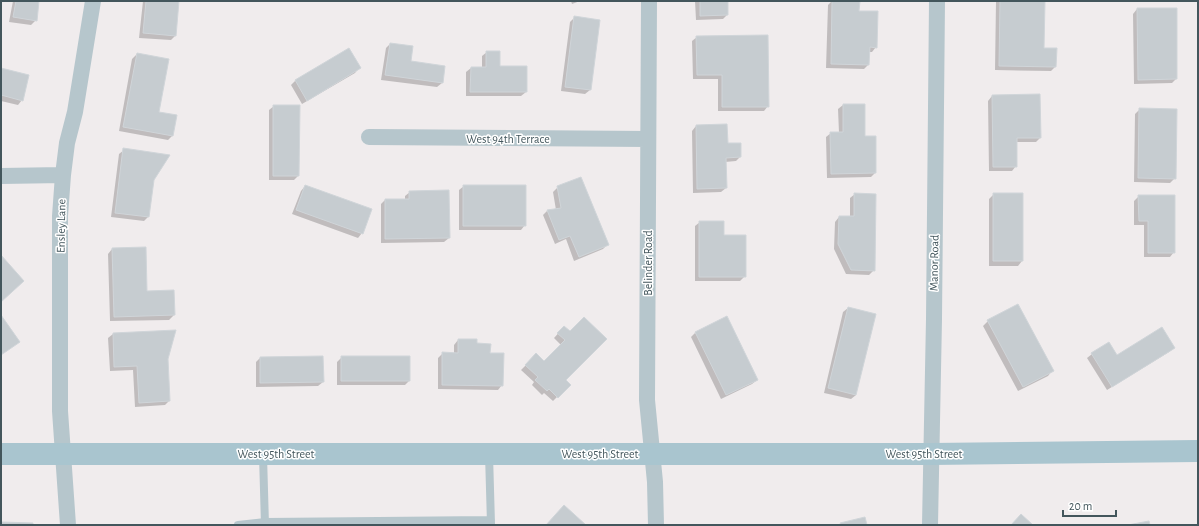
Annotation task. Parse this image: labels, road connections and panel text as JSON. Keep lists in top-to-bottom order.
{
  "streets": {
    "main road": ["West 95th Street"],
    "street": [
      "West 94th Terrace",
      "Ensley Lane",
      "Belinder Road",
      "Manor Road"
    ]
  },
  "crossings": [
    ["West 94th Terrace", "Belinder Road"],
    ["Ensley Lane", "West 95th Street"],
    ["Belinder Road", "West 95th Street"],
    ["Manor Road", "West 95th Street"]
  ],
  "scale_bar": "20 m"
}
